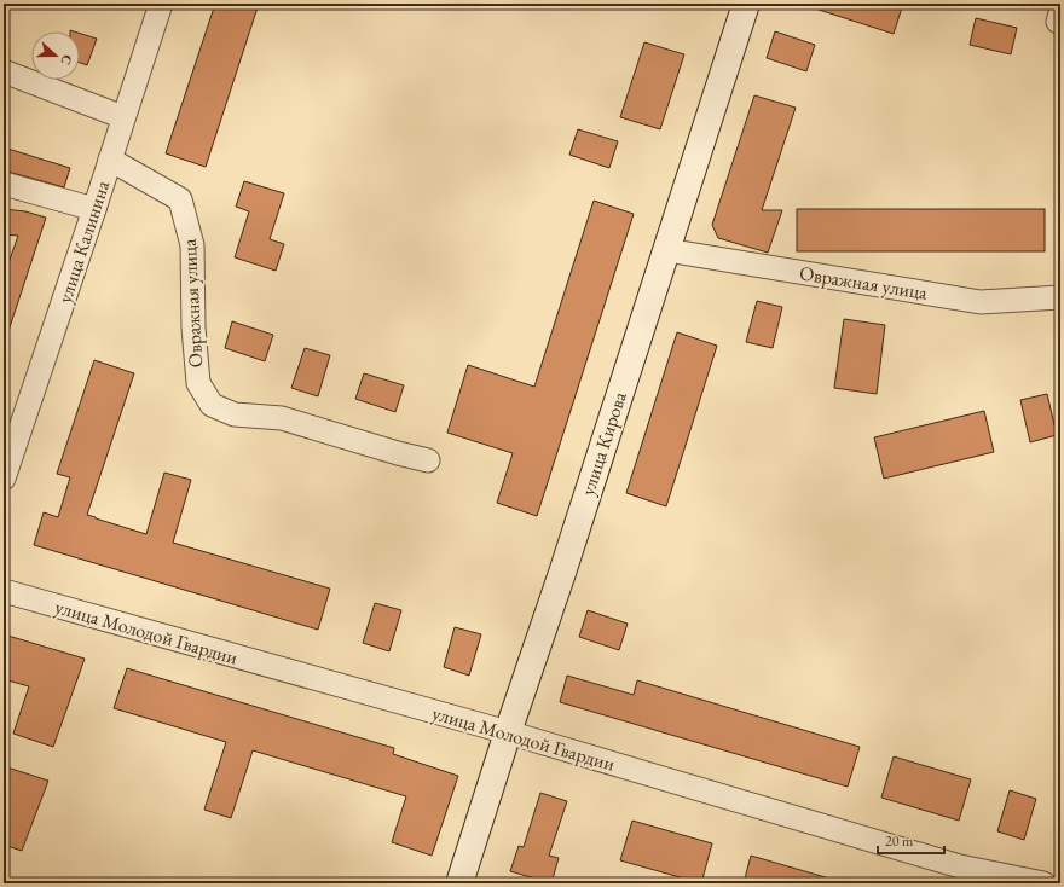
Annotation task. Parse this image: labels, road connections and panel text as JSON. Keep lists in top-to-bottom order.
{
  "streets": {
    "street": [
      "улица Калинина",
      "Овражная улица",
      "улица Кирова",
      "улица Молодой Гвардии"
    ]
  },
  "crossings": [
    ["улица Калинина", "Овражная улица"],
    ["Овражная улица", "улица Кирова"],
    ["улица Кирова", "улица Молодой Гвардии"]
  ],
  "scale_bar": "20 m",
  "north": "right"
}
